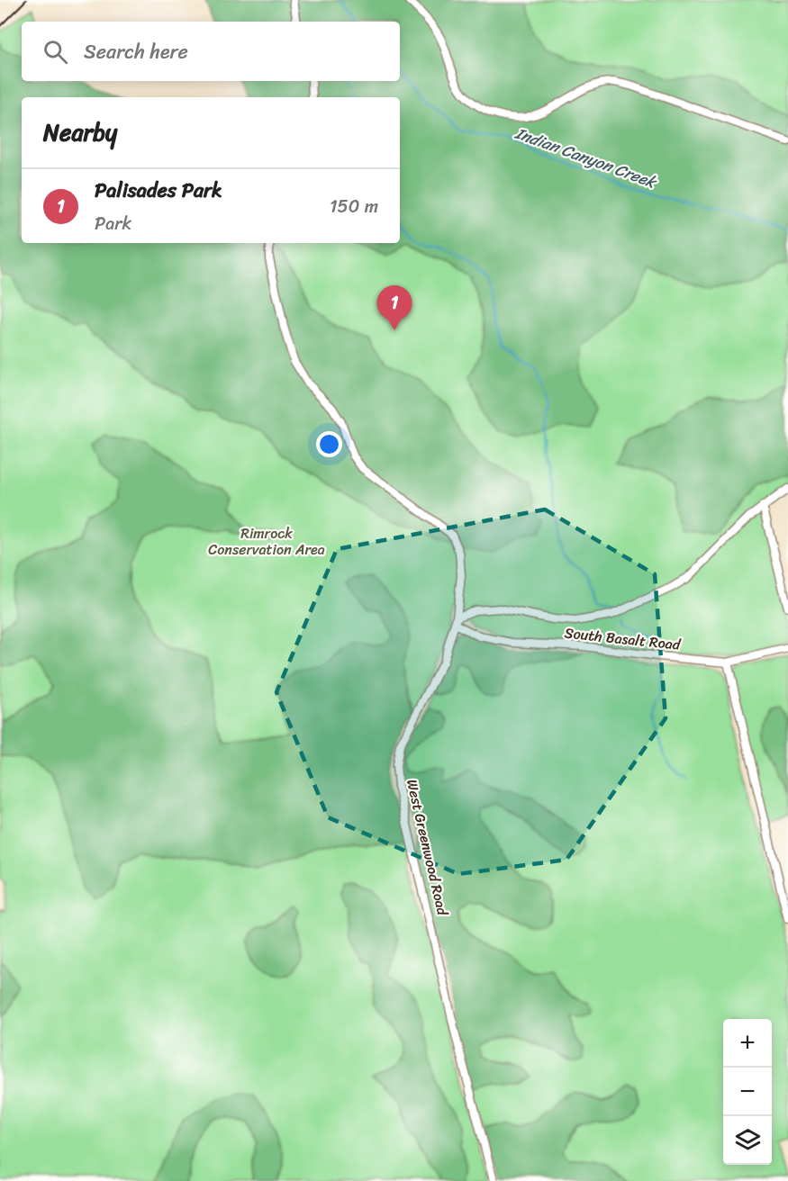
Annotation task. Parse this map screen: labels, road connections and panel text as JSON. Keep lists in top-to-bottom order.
{
  "streets": {
    "street": ["South Basalt Road", "West Greenwood Road"]
  },
  "crossings": [
    ["South Basalt Road", "West Greenwood Road"]
  ],
  "water": ["Indian Canyon Creek"],
  "parks": ["Rimrock Conservation Area"],
  "page": {
    "search": "Search here",
    "heading": "Nearby",
    "list": [
      {
        "mark": "1",
        "name": "Palisades Park",
        "note": "Park",
        "value": "150 m"
      }
    ],
    "pins": "1",
    "map_buttons": ["+", "−"]
  }
}
